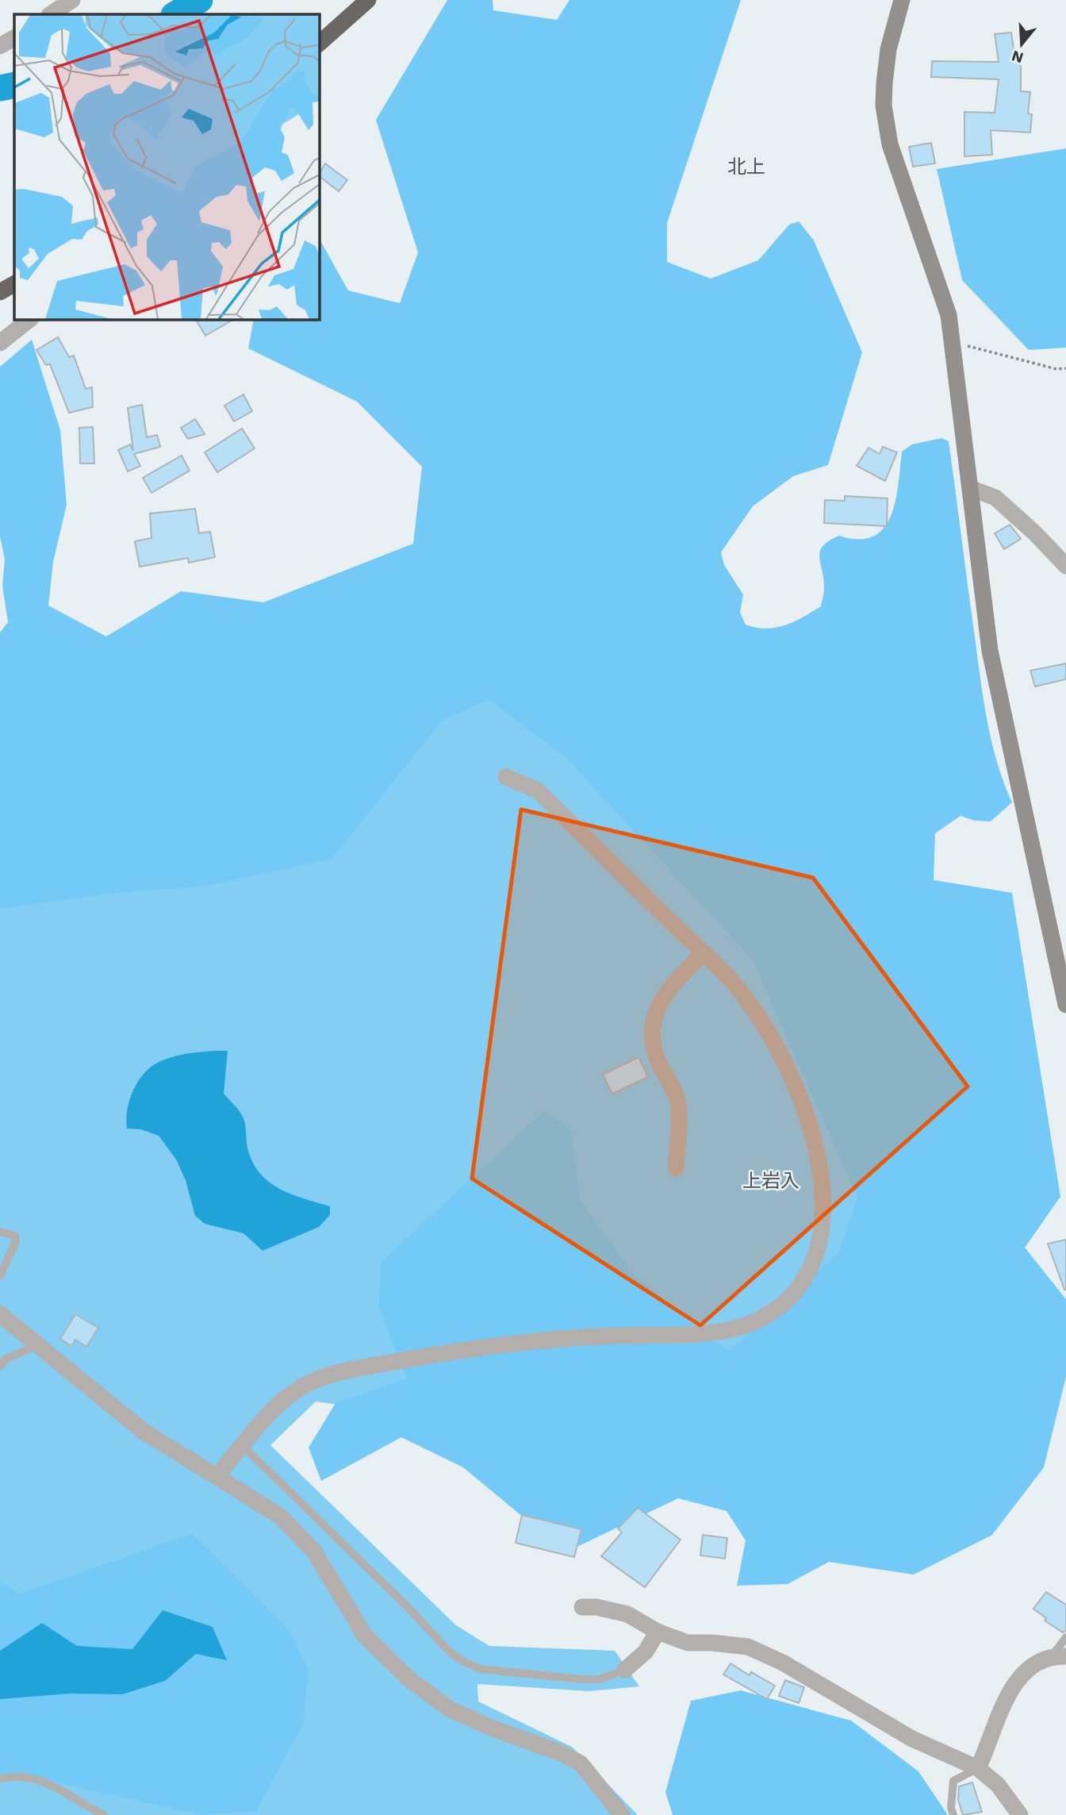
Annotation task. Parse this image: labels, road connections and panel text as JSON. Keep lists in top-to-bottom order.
{
  "districts": ["北上", "上岩入"],
  "north": "bottom"
}
